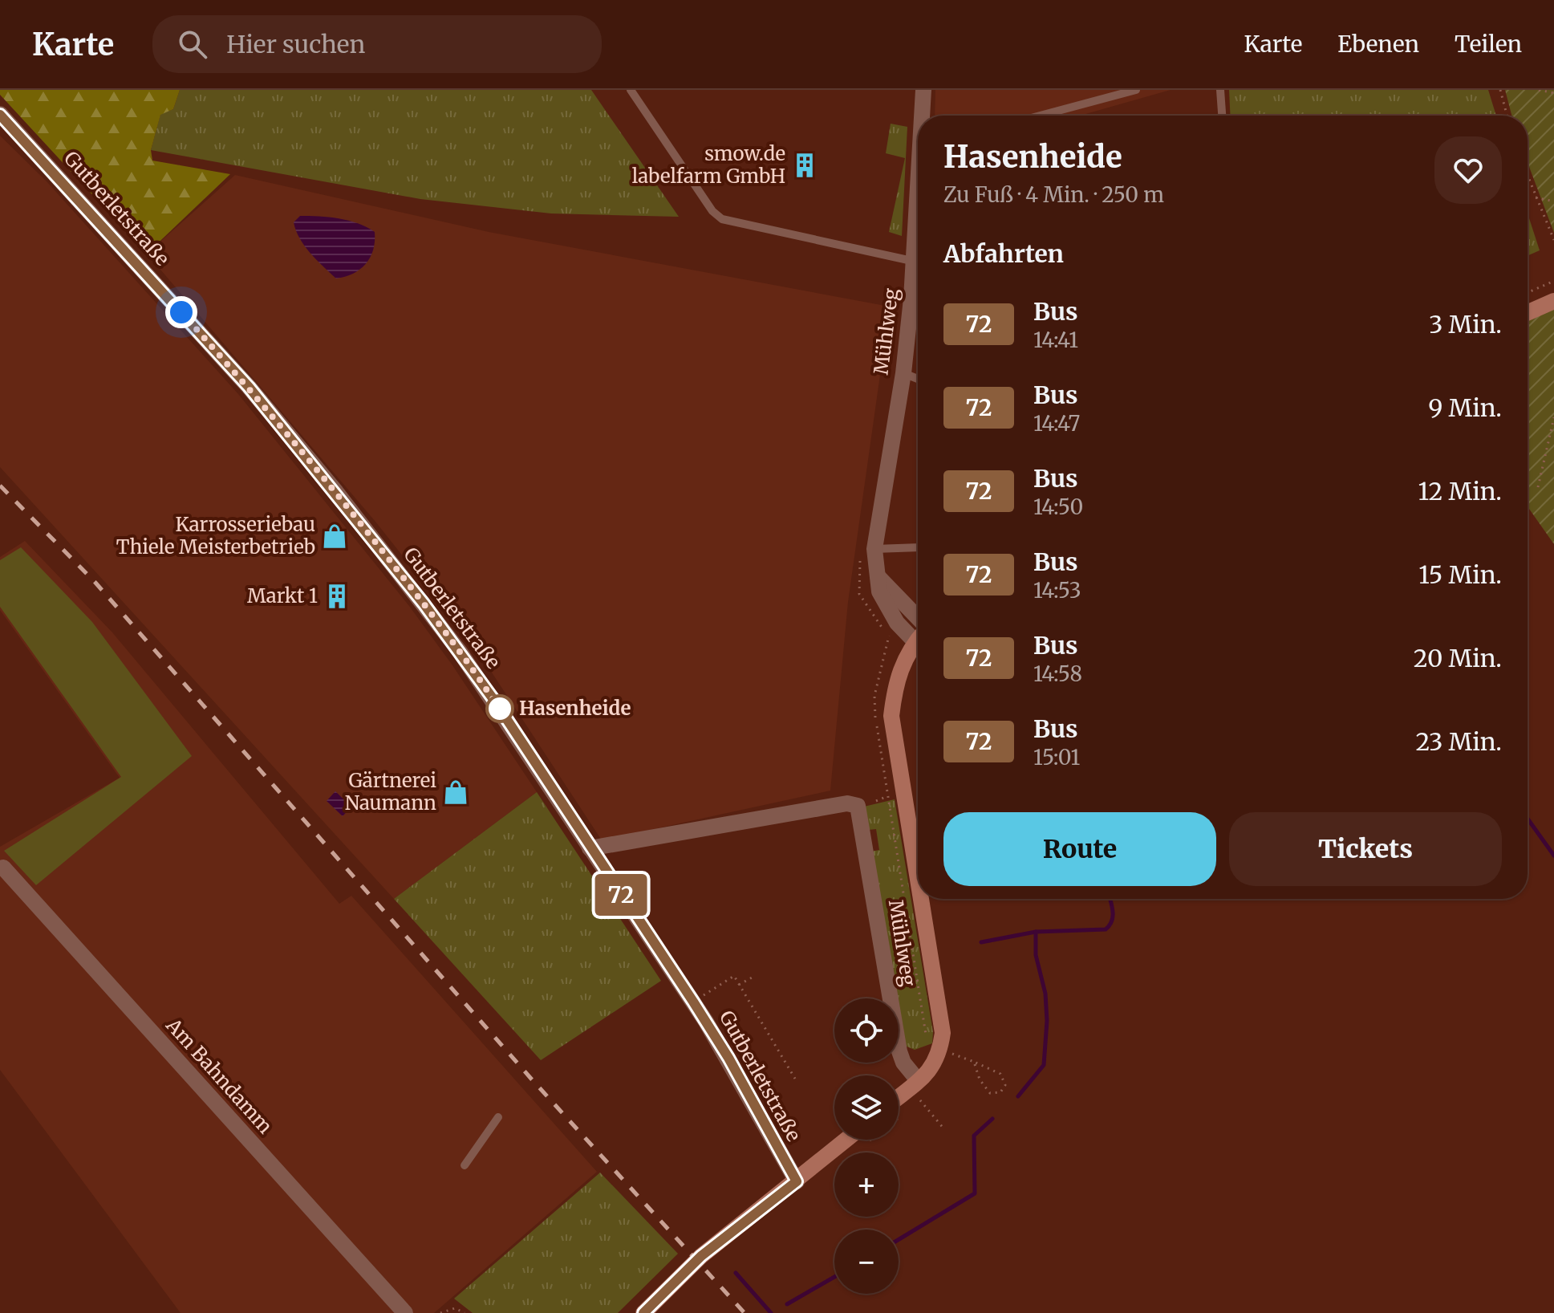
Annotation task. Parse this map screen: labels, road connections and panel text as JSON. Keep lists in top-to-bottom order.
{
  "streets": {
    "street": ["Gutberletstraße", "Mühlweg", "Am Bahndamm"]
  },
  "crossings": [
    ["Gutberletstraße", "Mühlweg"]
  ],
  "places": {
    "building": ["smow.de labelfarm GmbH", "Markt 1"],
    "shop": ["Karrosseriebau Thiele Meisterbetrieb", "Gärtnerei Naumann"],
    "other": ["Hasenheide"]
  },
  "lines": ["bus line 72"],
  "page": {
    "header": "Karte",
    "search": "Hier suchen",
    "nav": ["Karte", "Ebenen", "Teilen"],
    "on_map": "72",
    "heading": [
      ["Hasenheide", "Zu Fuß · 4 Min. · 250 m"],
      "Abfahrten"
    ],
    "list": [
      {
        "mark": "72",
        "name": "Bus",
        "note": "14:41",
        "value": "3 Min."
      },
      {
        "mark": "72",
        "name": "Bus",
        "note": "14:47",
        "value": "9 Min."
      },
      {
        "mark": "72",
        "name": "Bus",
        "note": "14:50",
        "value": "12 Min."
      },
      {
        "mark": "72",
        "name": "Bus",
        "note": "14:53",
        "value": "15 Min."
      },
      {
        "mark": "72",
        "name": "Bus",
        "note": "14:58",
        "value": "20 Min."
      },
      {
        "mark": "72",
        "name": "Bus",
        "note": "15:01",
        "value": "23 Min."
      }
    ],
    "buttons": ["Route", "Tickets"],
    "map_buttons": ["+", "−"]
  }
}
